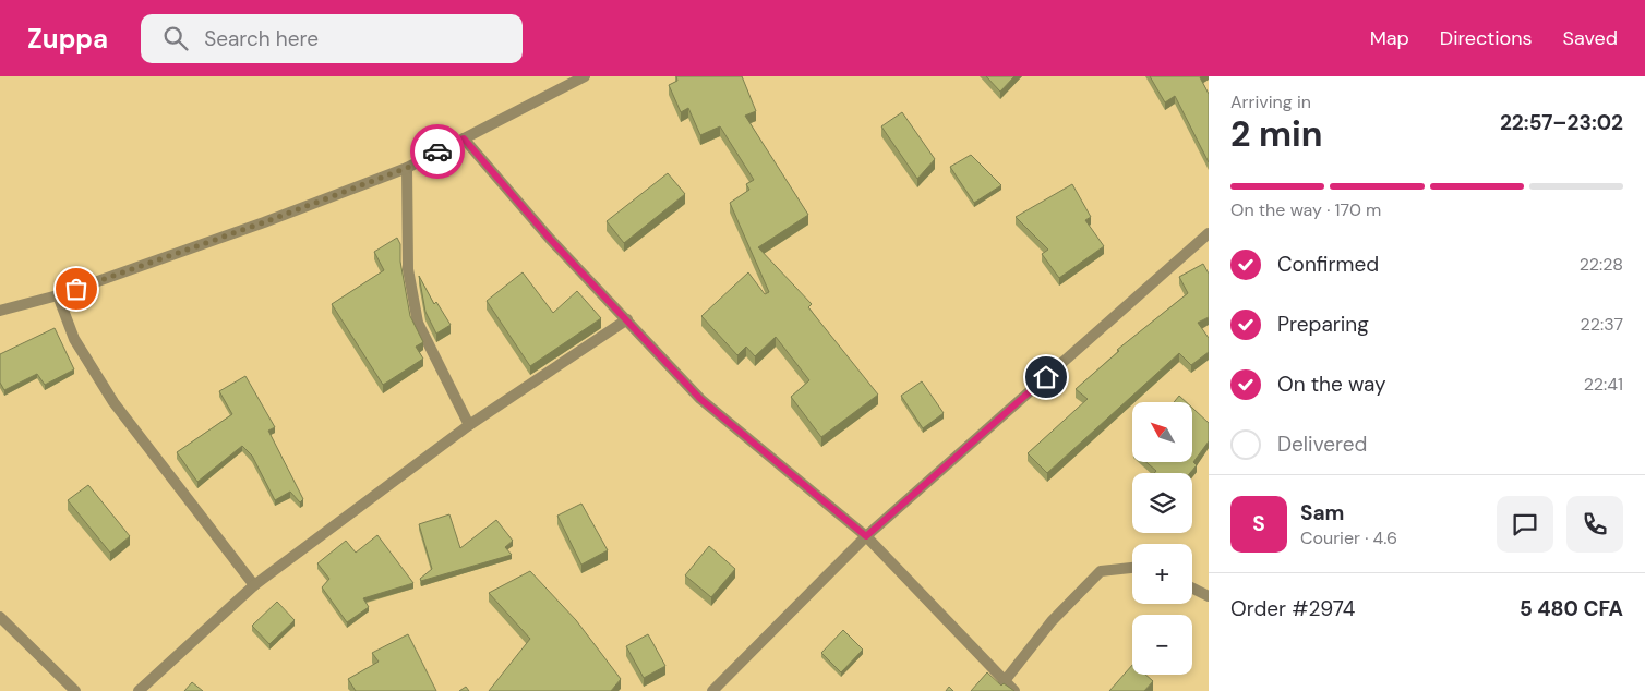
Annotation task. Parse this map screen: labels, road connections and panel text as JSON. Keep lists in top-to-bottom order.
{
  "north": "top left",
  "page": {
    "header": "Zuppa",
    "search": "Search here",
    "nav": ["Map", "Directions", "Saved"],
    "heading": ["2 min", "Arriving in", "22:57–23:02"],
    "panel": [
      "Sam",
      "Courier · 4.6",
      "Order #2974",
      "5 480 CFA"
    ],
    "bar": "On the way · 170 m",
    "list": [
      ["Confirmed", "22:28"],
      ["Preparing", "22:37"],
      ["On the way", "22:41"],
      "Delivered"
    ],
    "map_buttons": ["+", "−"],
    "round": "S"
  }
}
